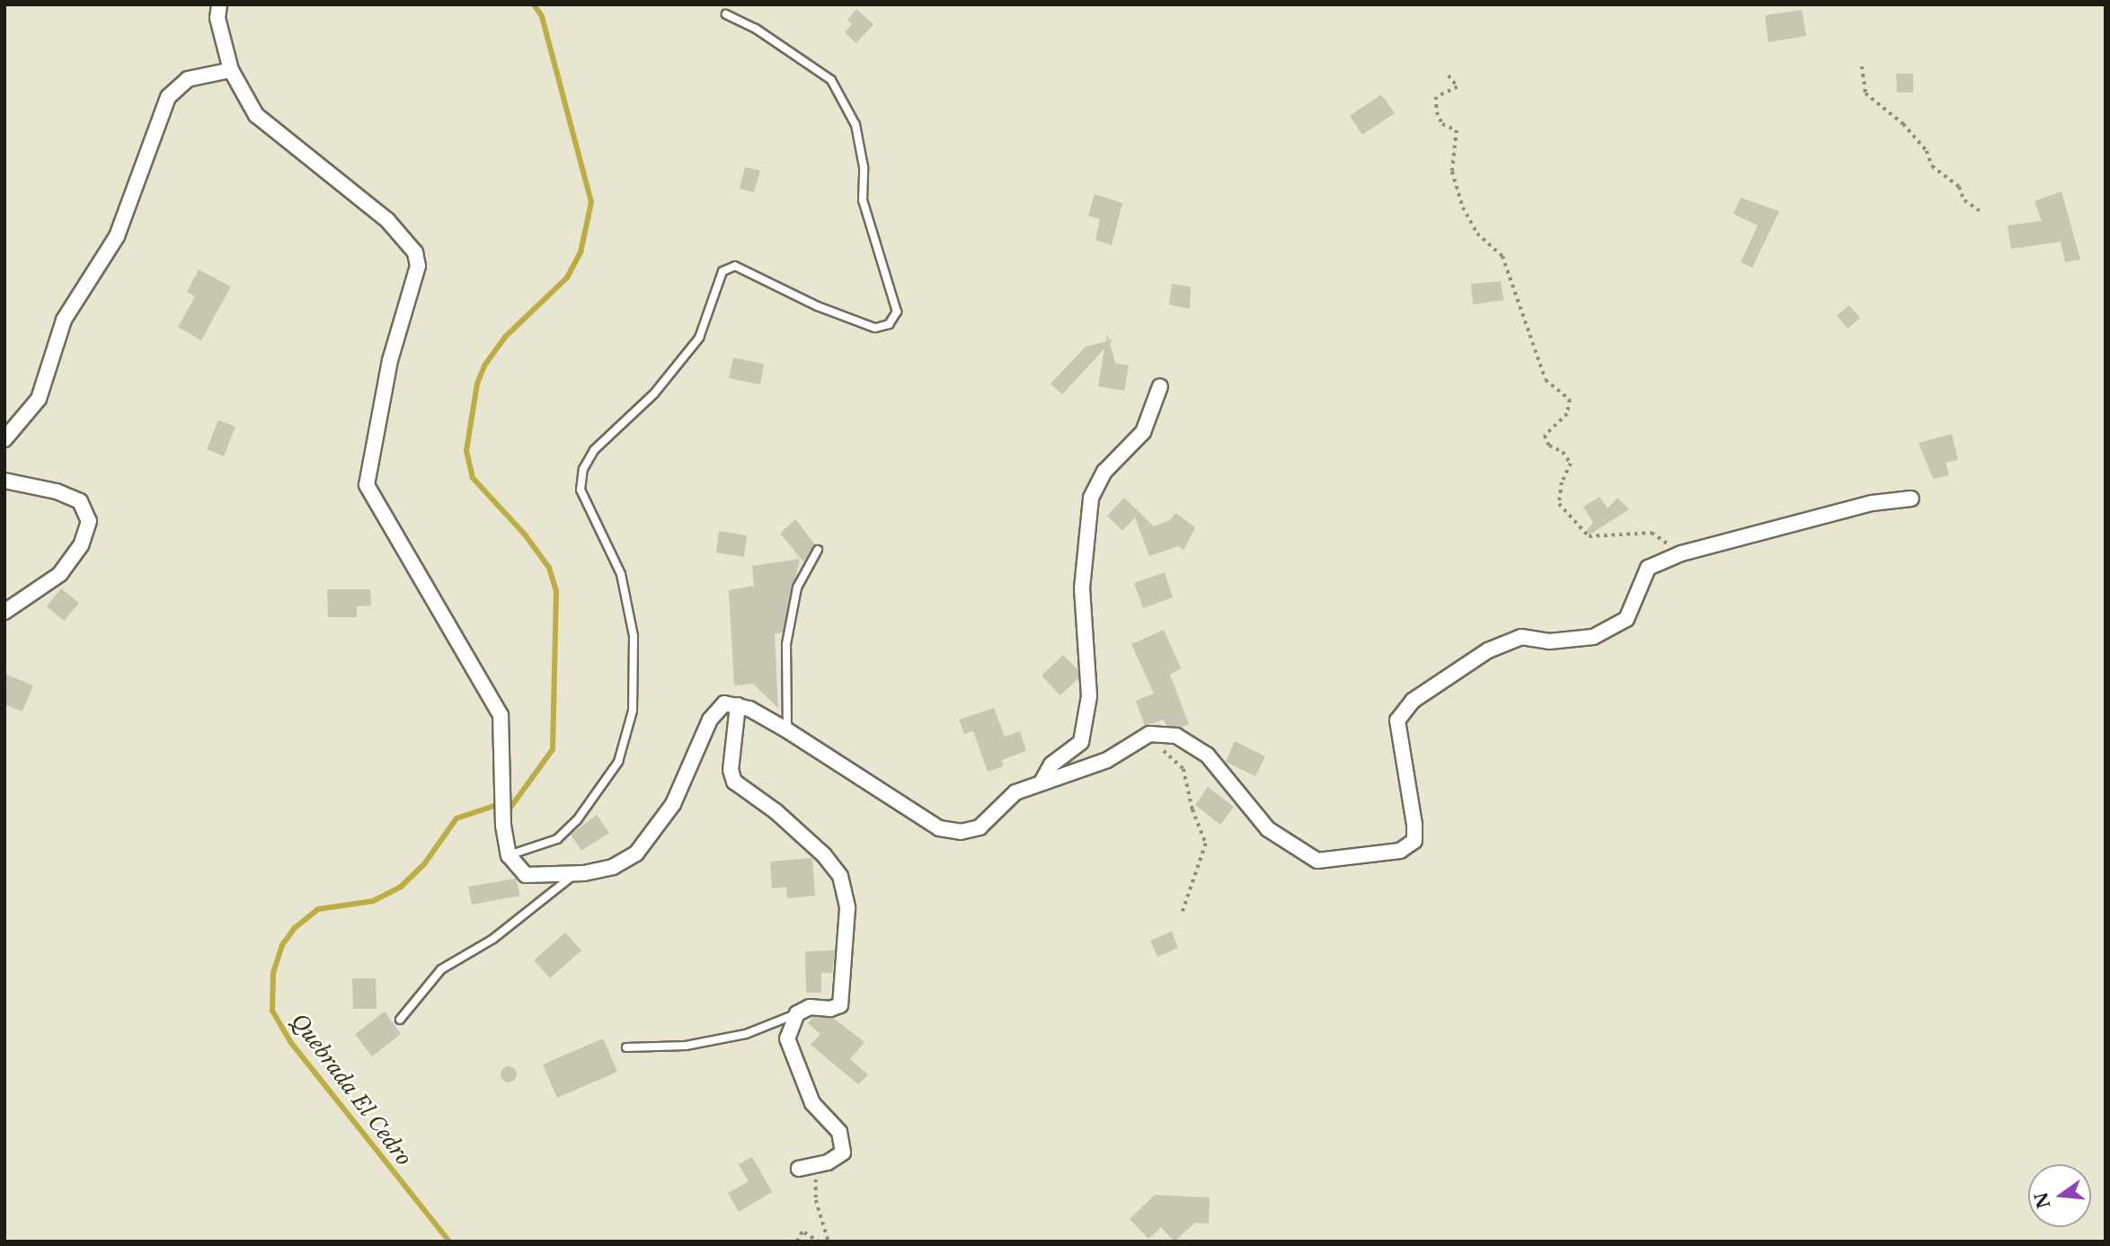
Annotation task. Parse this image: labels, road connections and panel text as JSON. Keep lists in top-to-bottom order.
{
  "water": ["Quebrada El Cedro"],
  "north": "left"
}
